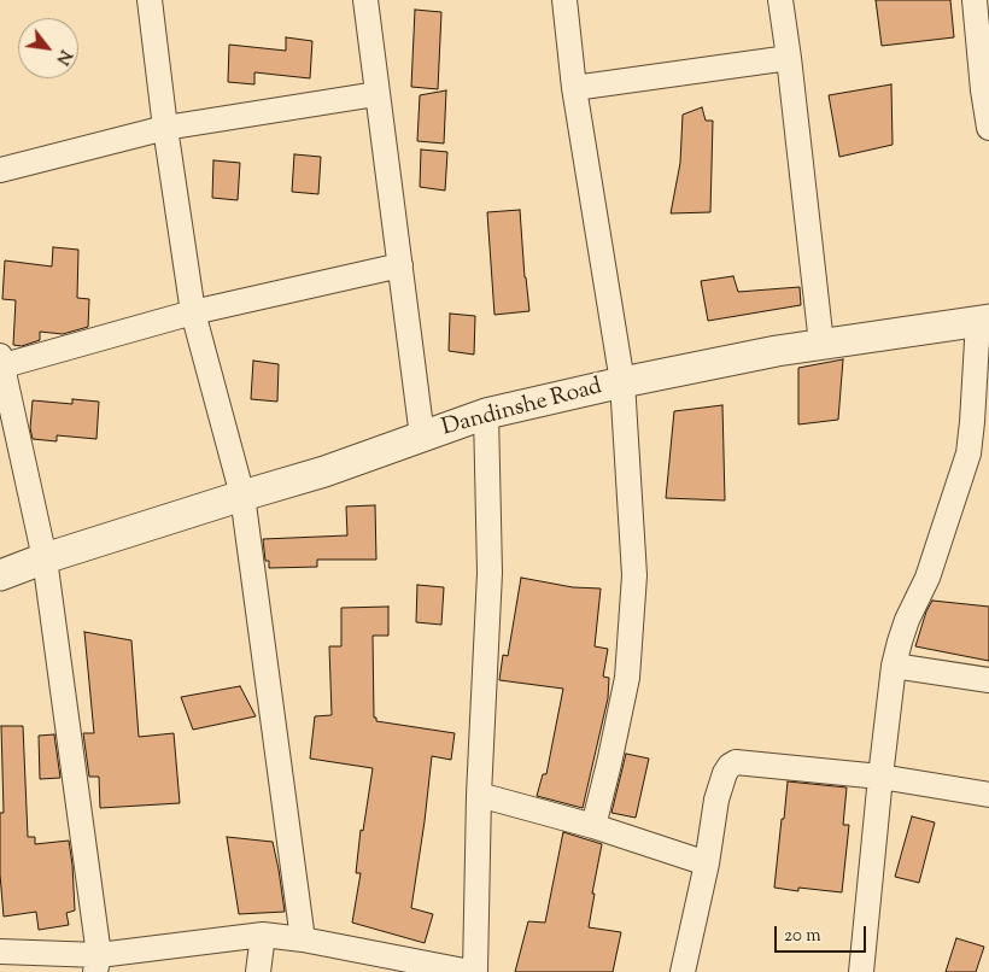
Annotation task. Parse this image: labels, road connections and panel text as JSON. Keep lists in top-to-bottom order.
{
  "streets": {
    "street": ["Dandinshe Road"]
  },
  "scale_bar": "20 m",
  "north": "bottom right"
}
